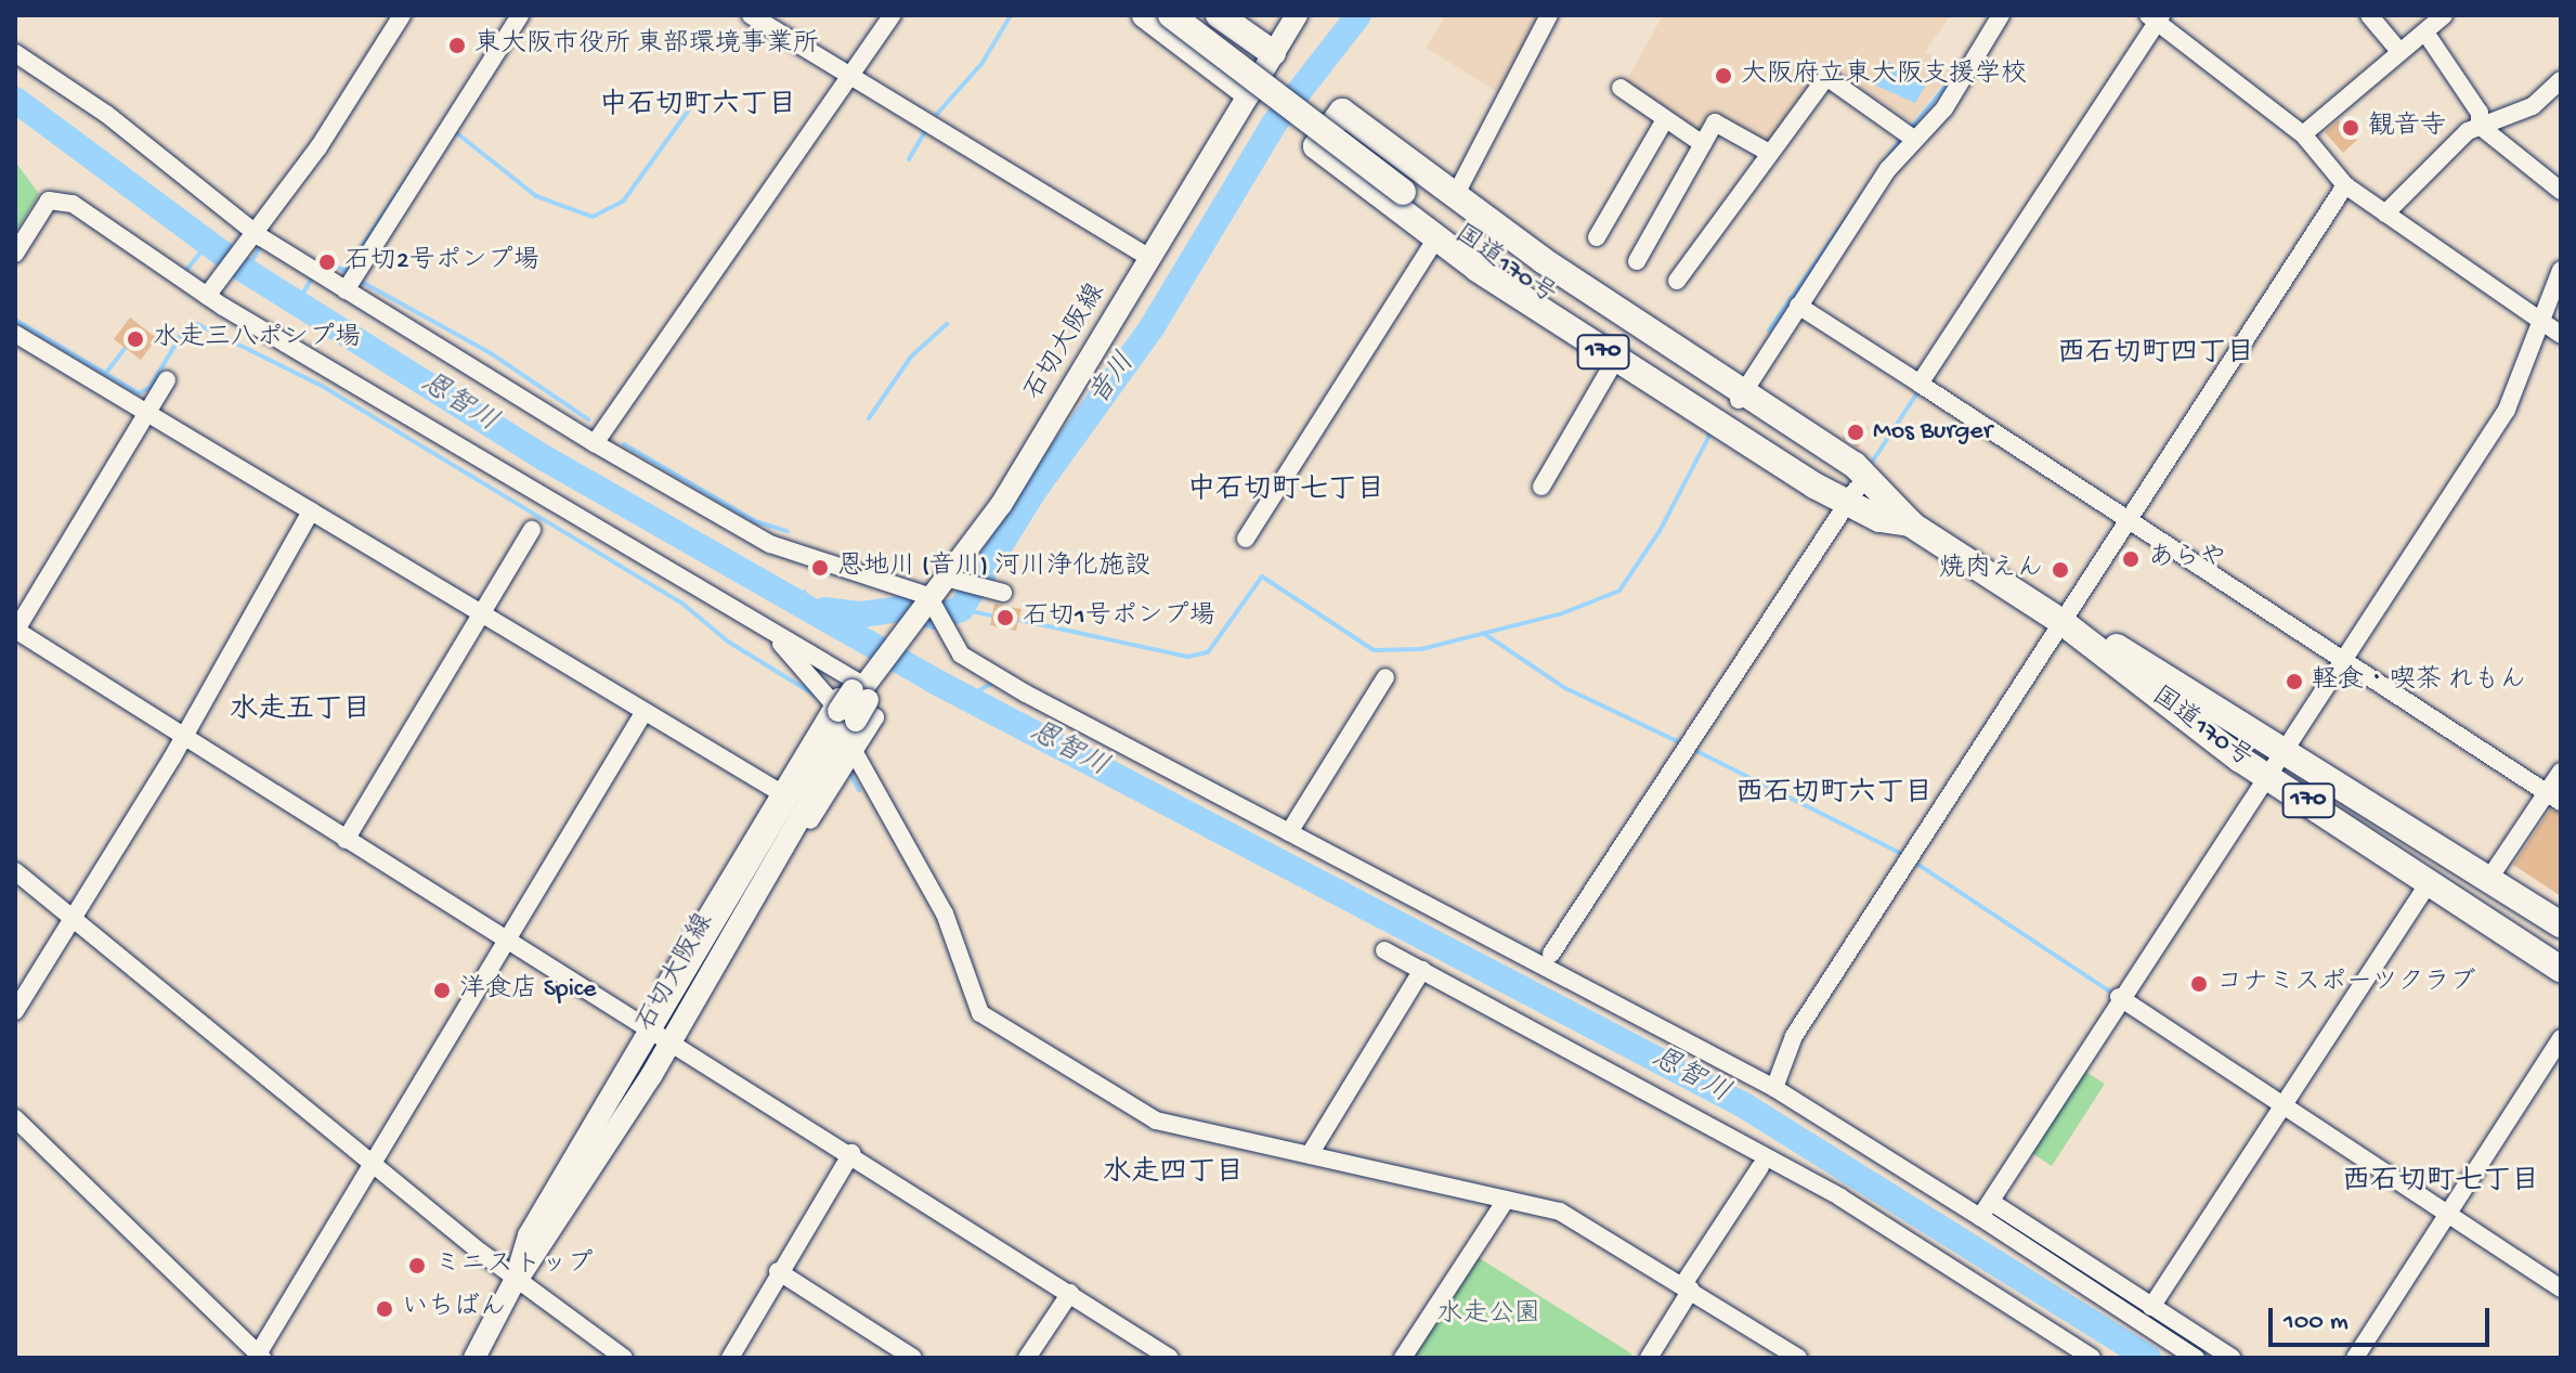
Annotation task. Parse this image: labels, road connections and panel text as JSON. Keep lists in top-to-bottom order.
{
  "streets": {
    "highway": ["国道170号", "170"],
    "main road": ["石切大阪線"]
  },
  "crossings": [
    ["国道170号", "170"]
  ],
  "districts": [
    "中石切町六丁目",
    "西石切町四丁目",
    "中石切町七丁目",
    "水走五丁目",
    "西石切町六丁目",
    "水走四丁目",
    "西石切町七丁目"
  ],
  "water": ["音川", "恩智川"],
  "parks": ["水走公園"],
  "places": [
    "東大阪市役所 東部環境事業所",
    "大阪府立東大阪支援学校",
    "観音寺",
    "石切2号ポンプ場",
    "水走三八ポンプ場",
    "Mos Burger",
    "あらや",
    "恩地川 (音川) 河川浄化施設",
    "焼肉えん",
    "石切1号ポンプ場",
    "軽食・喫茶 れもん",
    "コナミスポーツクラブ",
    "洋食店 Spice",
    "ミニストップ",
    "いちばん"
  ],
  "scale_bar": "100 m"
}
